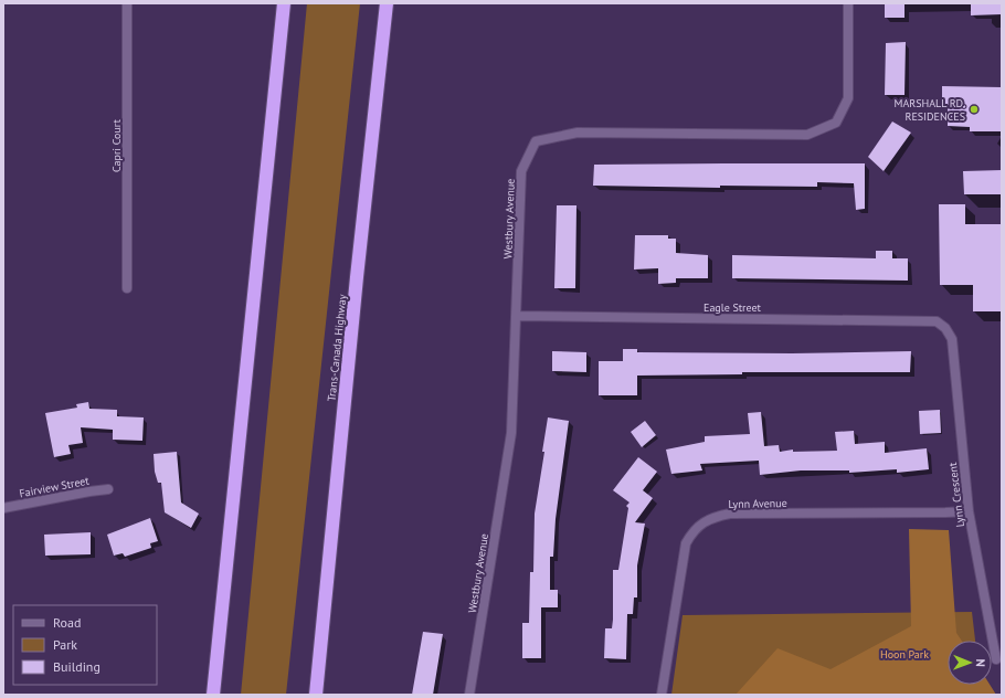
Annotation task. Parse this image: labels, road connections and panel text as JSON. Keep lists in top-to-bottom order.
{
  "streets": {
    "highway": ["Trans-Canada Highway"],
    "street": [
      "Capri Court",
      "Westbury Avenue",
      "Eagle Street",
      "Fairview Street",
      "Lynn Crescent",
      "Lynn Avenue"
    ]
  },
  "crossings": [
    ["Westbury Avenue", "Eagle Street"],
    ["Eagle Street", "Lynn Crescent"],
    ["Lynn Crescent", "Lynn Avenue"]
  ],
  "parks": ["Hoon Park"],
  "places": ["MARSHALL RD. RESIDENCES"],
  "legend": ["Road", "Park", "Building"],
  "north": "right"
}
